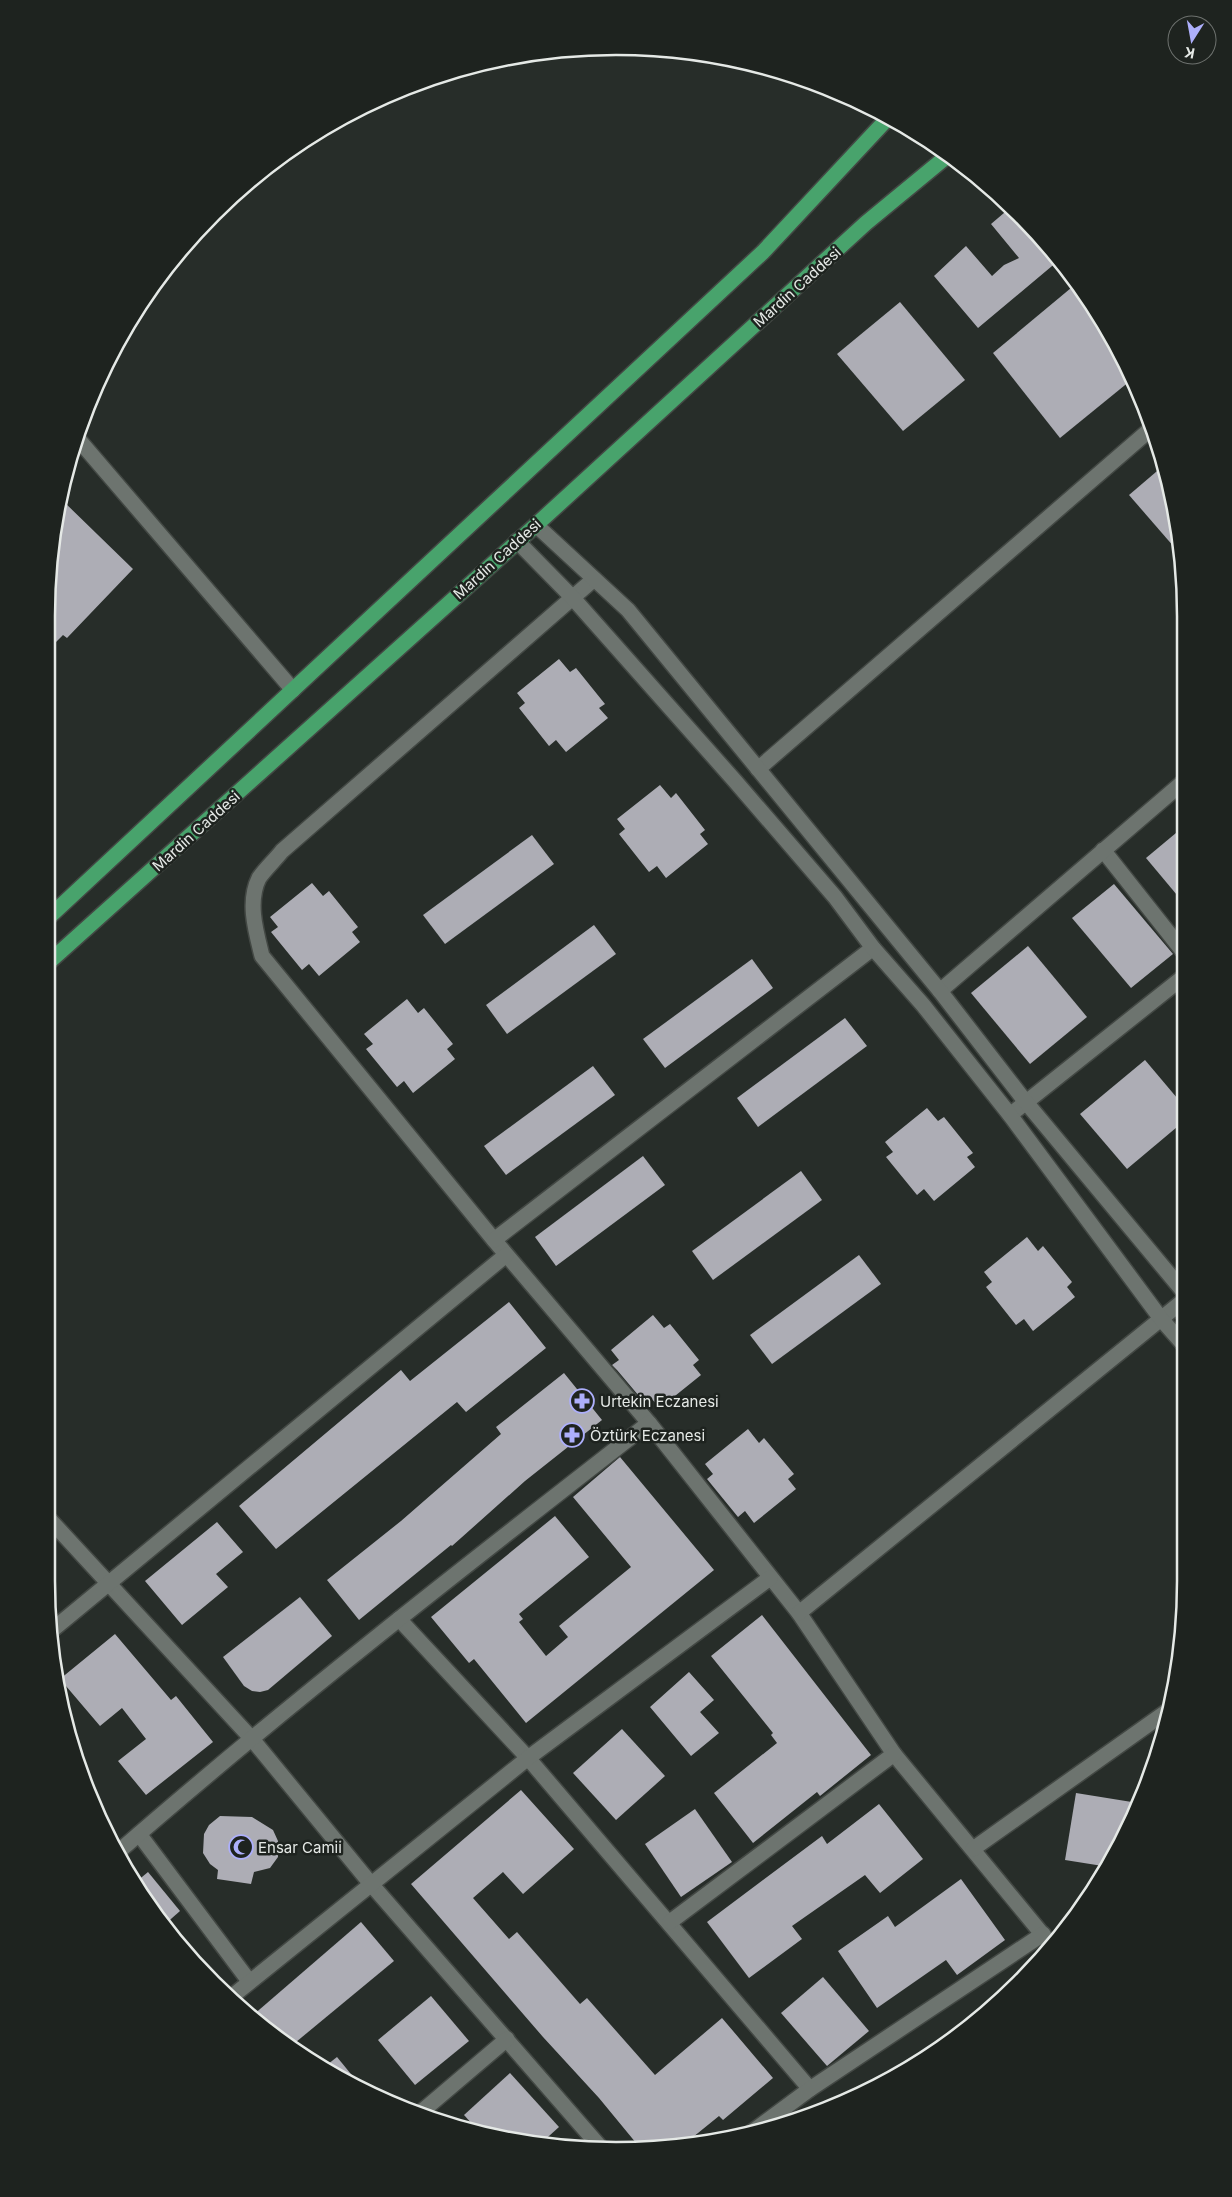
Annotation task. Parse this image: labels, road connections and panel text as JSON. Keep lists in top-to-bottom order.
{
  "streets": {
    "highway": ["Mardin Caddesi"]
  },
  "places": {
    "pharmacy": ["Urtekin Eczanesi", "Öztürk Eczanesi"],
    "mosque": ["Ensar Camii"]
  },
  "north": "bottom"
}
